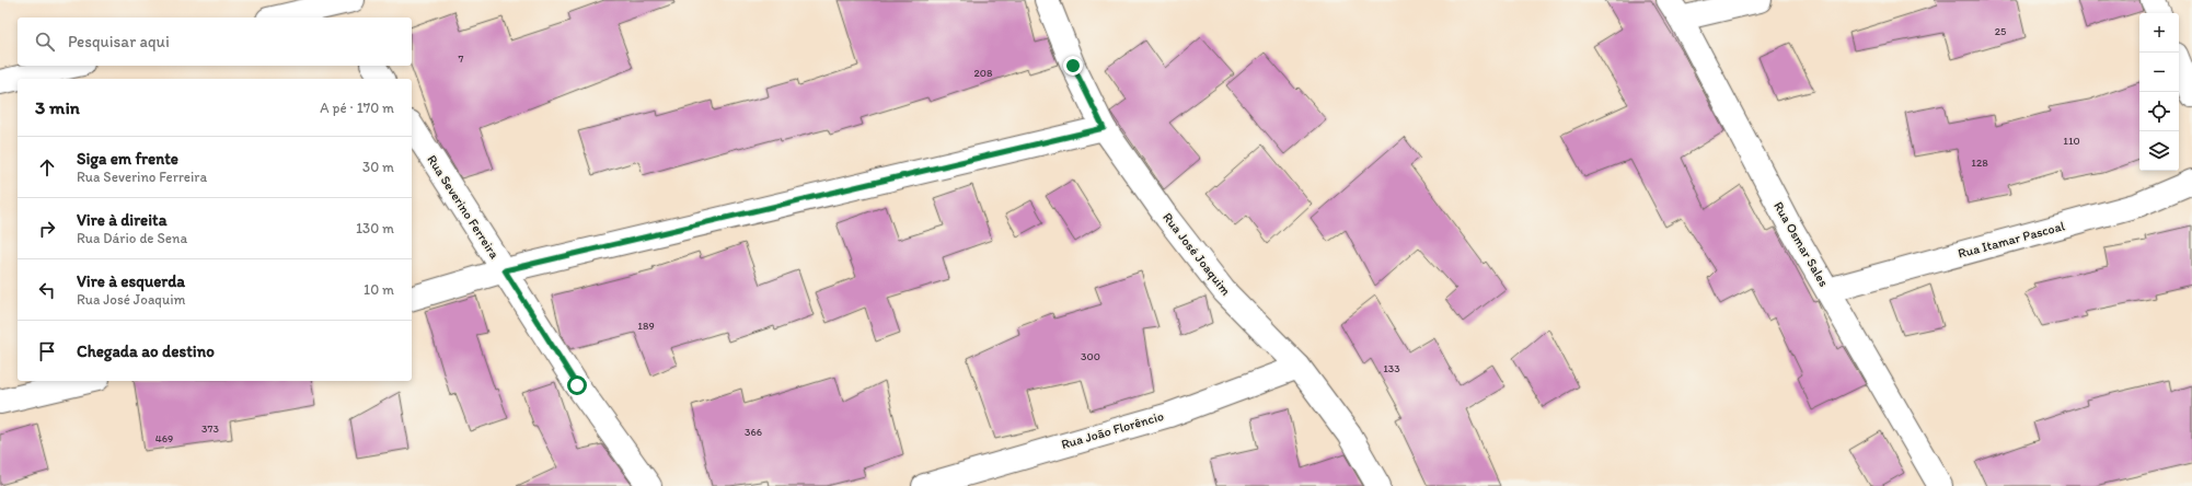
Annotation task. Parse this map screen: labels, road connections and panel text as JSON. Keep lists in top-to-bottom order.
{
  "streets": {
    "street": [
      "Rua Severino Ferreira",
      "Rua Itamar Pascoal",
      "Rua Osmar Sales",
      "Rua José Joaquim",
      "Rua João Florêncio"
    ]
  },
  "crossings": [
    ["Rua Itamar Pascoal", "Rua Osmar Sales"],
    ["Rua José Joaquim", "Rua João Florêncio"]
  ],
  "house_numbers": [
    "25",
    "7",
    "208",
    "110",
    "128",
    "189",
    "300",
    "133",
    "373",
    "366",
    "469"
  ],
  "page": {
    "map_buttons": ["+", "−"],
    "search": "Pesquisar aqui",
    "heading": ["3 min", "A pé · 170 m"],
    "list": [
      ["Siga em frente", "Rua Severino Ferreira", "30 m"],
      ["Vire à direita", "Rua Dário de Sena", "130 m"],
      ["Vire à esquerda", "Rua José Joaquim", "10 m"],
      "Chegada ao destino"
    ]
  }
}
